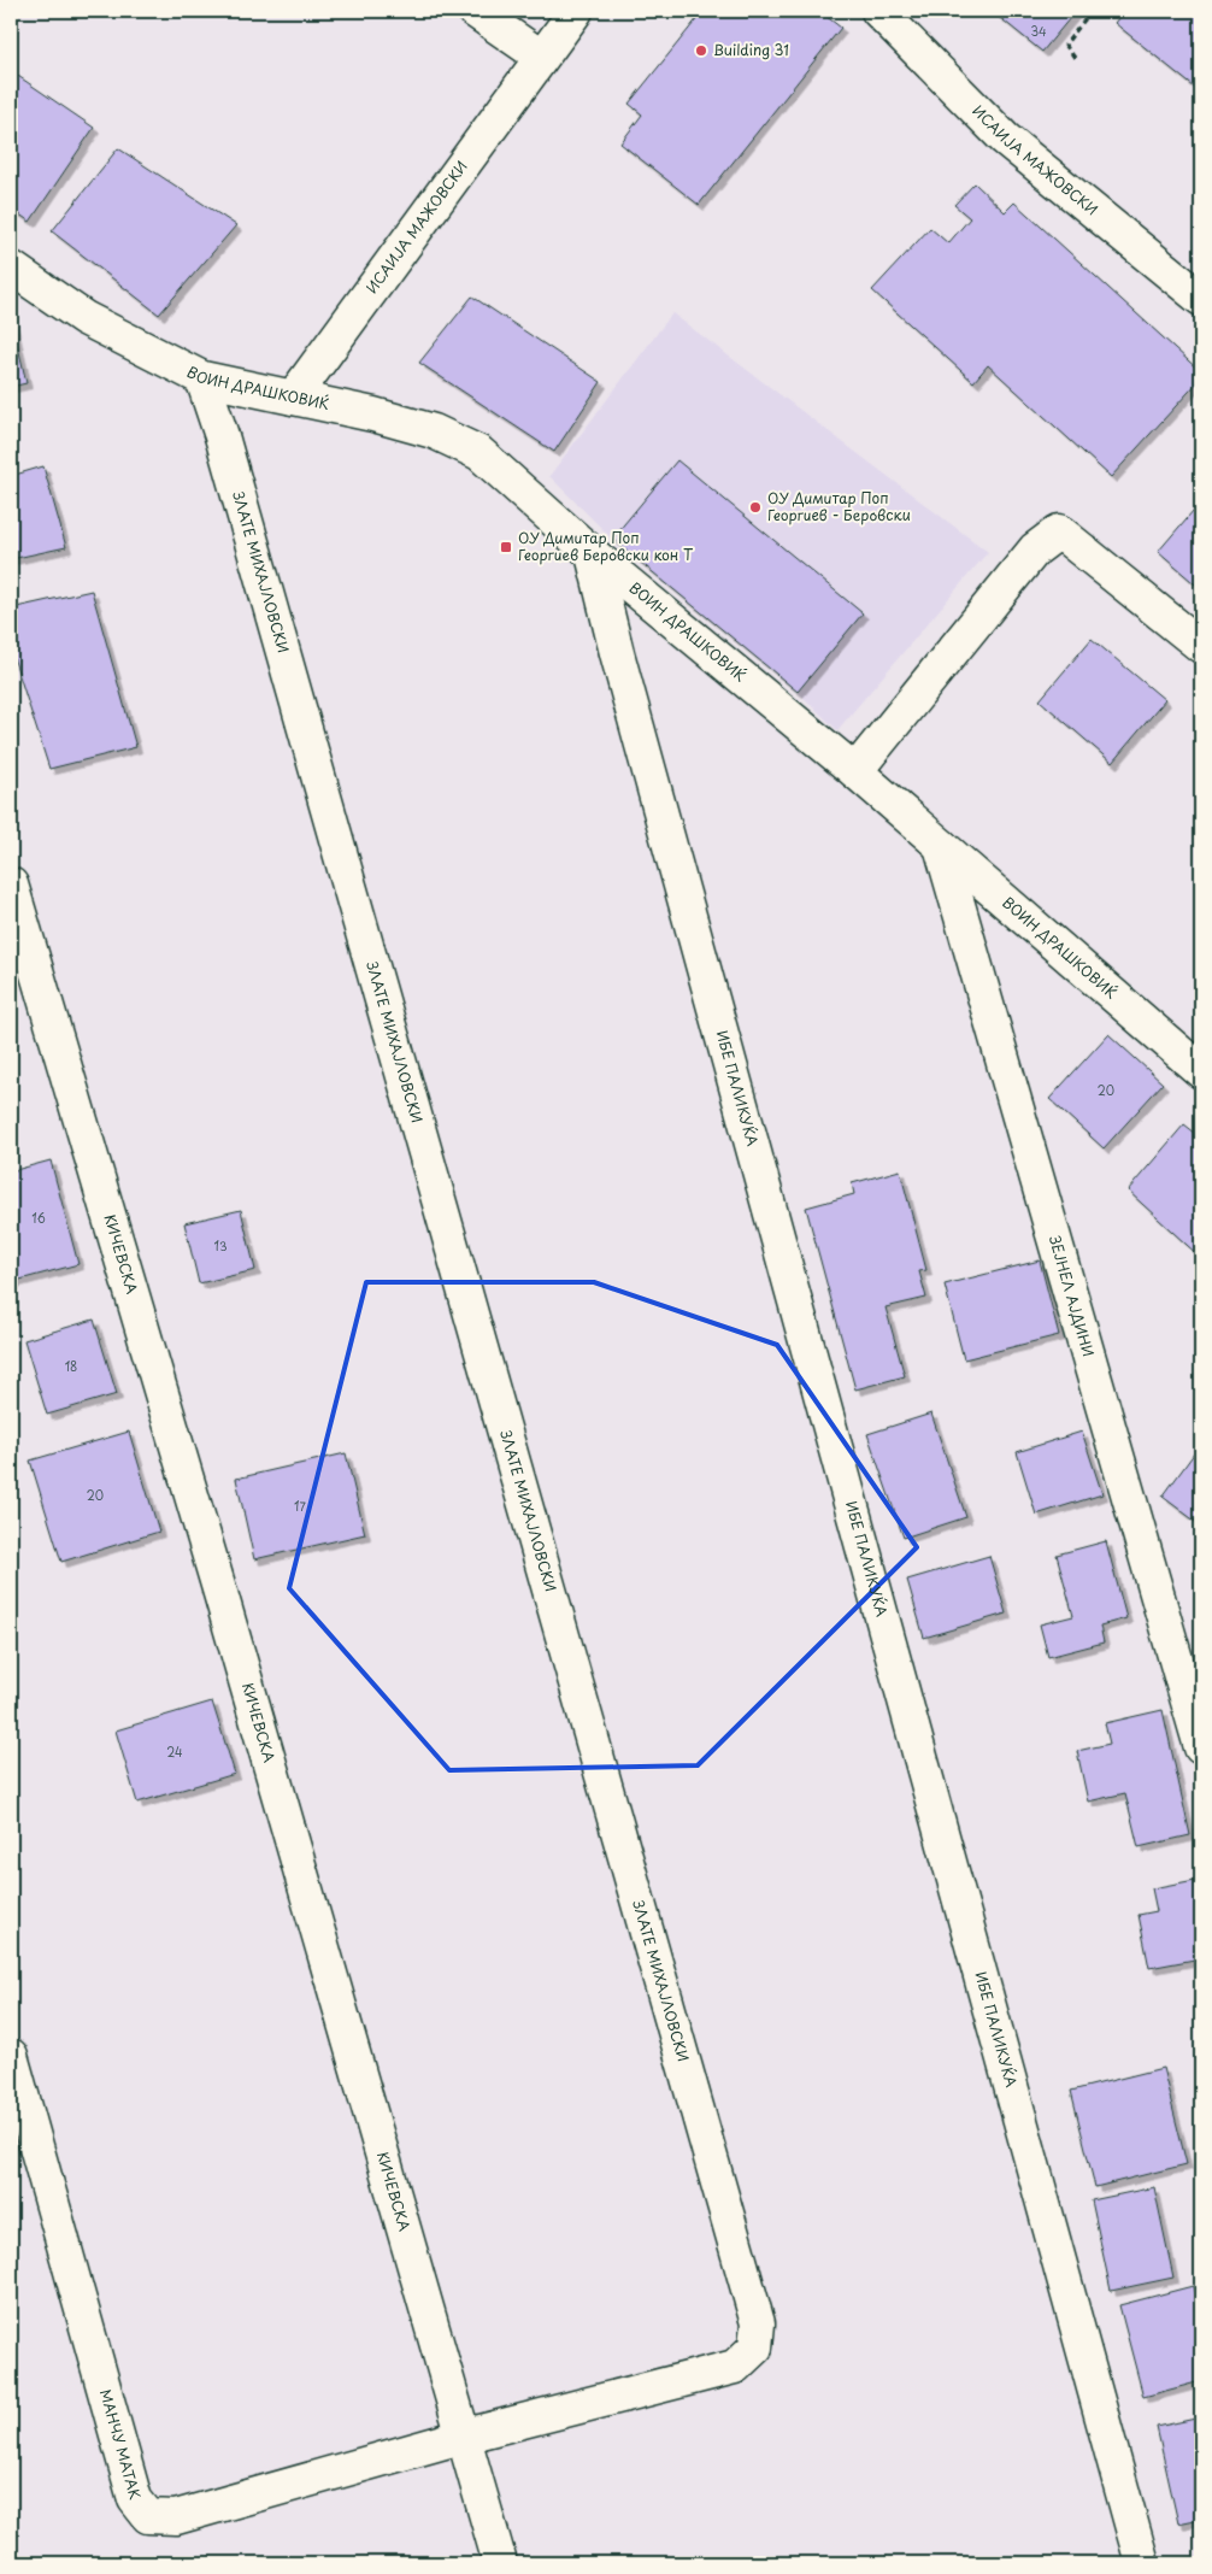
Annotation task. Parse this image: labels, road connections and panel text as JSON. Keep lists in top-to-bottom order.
{
  "streets": {
    "street": [
      "ИСАИЈА МАЖОВСКИ",
      "ВОИН ДРАШКОВИЌ",
      "ЗЛАТЕ МИХАЈЛОВСКИ",
      "ИБЕ ПАЛИКУЌА",
      "КИЧЕВСКА",
      "ЗЕЈНЕЛ АЈДИНИ",
      "МАНЧУ МАТАК"
    ]
  },
  "crossings": [
    ["ИСАИЈА МАЖОВСКИ", "ВОИН ДРАШКОВИЌ"],
    ["ВОИН ДРАШКОВИЌ", "ЗЛАТЕ МИХАЈЛОВСКИ"],
    ["ВОИН ДРАШКОВИЌ", "ИБЕ ПАЛИКУЌА"],
    ["ВОИН ДРАШКОВИЌ", "ЗЕЈНЕЛ АЈДИНИ"],
    ["ЗЛАТЕ МИХАЈЛОВСКИ", "КИЧЕВСКА"],
    ["ЗЛАТЕ МИХАЈЛОВСКИ", "МАНЧУ МАТАК"],
    ["КИЧЕВСКА", "МАНЧУ МАТАК"]
  ],
  "places": {
    "other": ["Building 31", "ОУ Димитар Поп Георгиев - Беровски"],
    "transit": ["ОУ Димитар Поп Георгиев Беровски кон Т"]
  },
  "house_numbers": [
    "34",
    "20",
    "16",
    "13",
    "18",
    "20",
    "17",
    "24"
  ]
}
